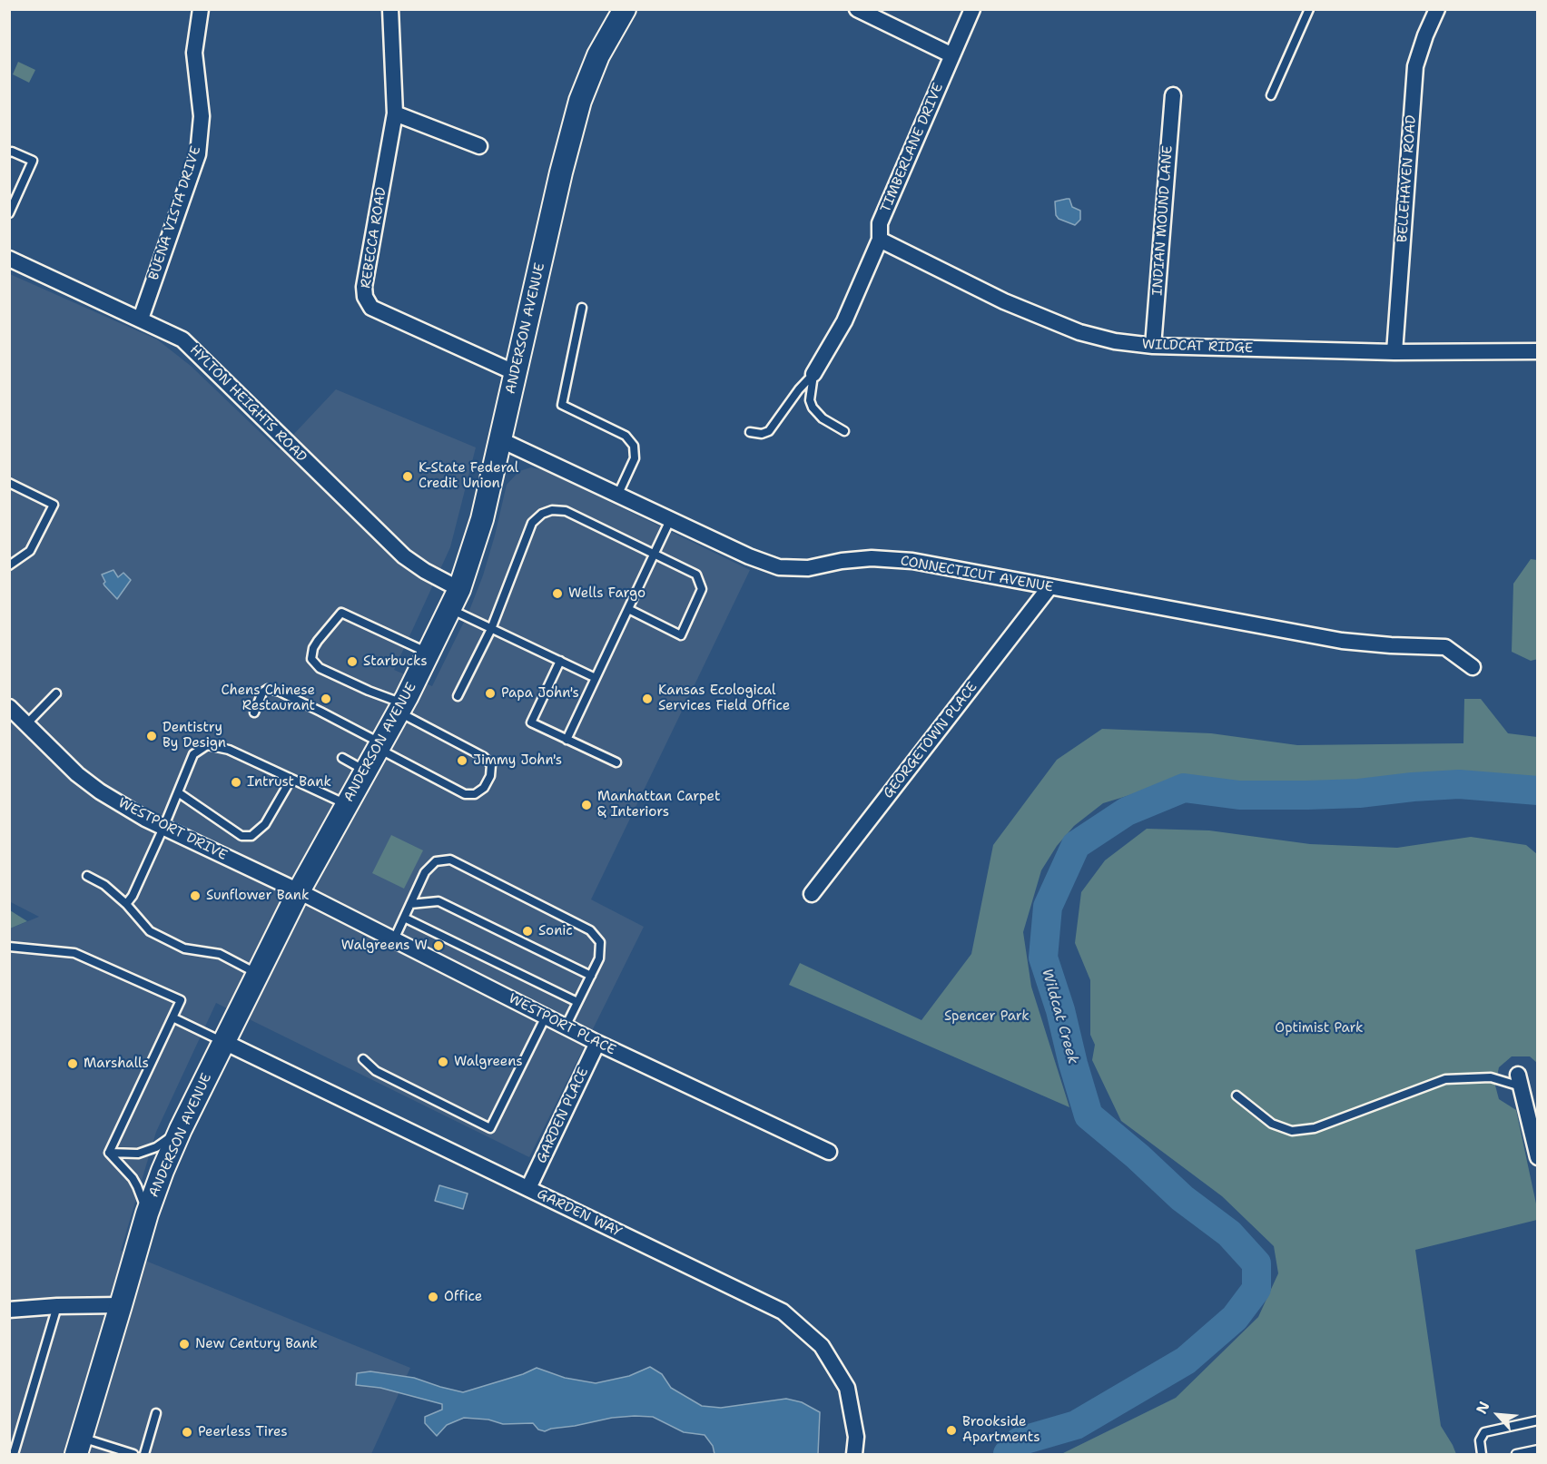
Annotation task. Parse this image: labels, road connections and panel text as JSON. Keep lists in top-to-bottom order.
{
  "streets": {
    "main road": ["ANDERSON AVENUE"],
    "street": [
      "TIMBERLANE DRIVE",
      "BELLEHAVEN ROAD",
      "BUENA VISTA DRIVE",
      "INDIAN MOUND LANE",
      "REBECCA ROAD",
      "WILDCAT RIDGE",
      "HYLTON HEIGHTS ROAD",
      "CONNECTICUT AVENUE",
      "GEORGETOWN PLACE",
      "WESTPORT DRIVE",
      "WESTPORT PLACE",
      "GARDEN PLACE",
      "GARDEN WAY"
    ]
  },
  "crossings": [
    ["TIMBERLANE DRIVE", "WILDCAT RIDGE"],
    ["BELLEHAVEN ROAD", "WILDCAT RIDGE"],
    ["BUENA VISTA DRIVE", "HYLTON HEIGHTS ROAD"],
    ["INDIAN MOUND LANE", "WILDCAT RIDGE"],
    ["REBECCA ROAD", "ANDERSON AVENUE"],
    ["ANDERSON AVENUE", "HYLTON HEIGHTS ROAD"],
    ["ANDERSON AVENUE", "CONNECTICUT AVENUE"],
    ["ANDERSON AVENUE", "WESTPORT DRIVE"],
    ["ANDERSON AVENUE", "WESTPORT PLACE"],
    ["ANDERSON AVENUE", "GARDEN WAY"],
    ["CONNECTICUT AVENUE", "GEORGETOWN PLACE"],
    ["WESTPORT DRIVE", "WESTPORT PLACE"],
    ["WESTPORT PLACE", "GARDEN PLACE"],
    ["GARDEN PLACE", "GARDEN WAY"]
  ],
  "water": ["Wildcat Creek"],
  "parks": ["Spencer Park", "Optimist Park"],
  "places": [
    "K-State Federal Credit Union",
    "Wells Fargo",
    "Starbucks",
    "Papa John's",
    "Chens Chinese Restaurant",
    "Kansas Ecological Services Field Office",
    "Dentistry By Design",
    "Jimmy John's",
    "Intrust Bank",
    "Manhattan Carpet & Interiors",
    "Sunflower Bank",
    "Sonic",
    "Walgreens W",
    "Walgreens",
    "Marshalls",
    "Office",
    "New Century Bank",
    "Brookside Apartments",
    "Peerless Tires"
  ],
  "north": "top left"
}
